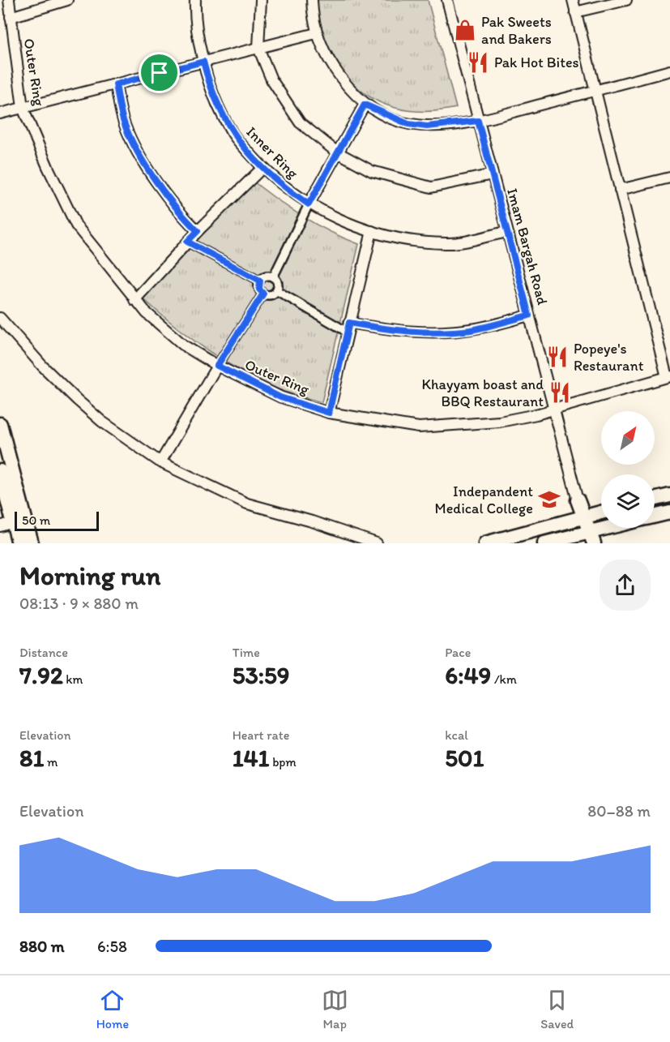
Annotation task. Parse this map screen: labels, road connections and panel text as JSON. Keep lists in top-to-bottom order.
{
  "streets": {
    "main road": ["Imam Bargah Road"],
    "street": ["Outer Ring", "Inner Ring"]
  },
  "crossings": [
    ["Outer Ring", "Imam Bargah Road"],
    ["Inner Ring", "Imam Bargah Road"]
  ],
  "places": {
    "shop": ["Pak Sweets and Bakers"],
    "restaurant": ["Pak Hot Bites", "Popeye's Restaurant", "Khayyam boast and BBQ Restaurant"],
    "school or university": ["Indepandent Medical College"]
  },
  "scale_bar": "50 m",
  "north": "top right",
  "page": {
    "scale": "50 m",
    "heading": ["Morning run", "08:13 · 9 × 880 m"],
    "stats": [
      ["Distance", "7.92 km"],
      ["Time", "53:59"],
      ["Pace", "6:49 /km"],
      ["Elevation", "81 m"],
      ["Heart rate", "141 bpm"],
      ["kcal", "501"]
    ],
    "chart": ["Elevation", "80–88 m"],
    "list": [
      {
        "name": "880 m",
        "note": "6:58"
      }
    ],
    "tabs": ["Home", "Map", "Saved"]
  }
}
